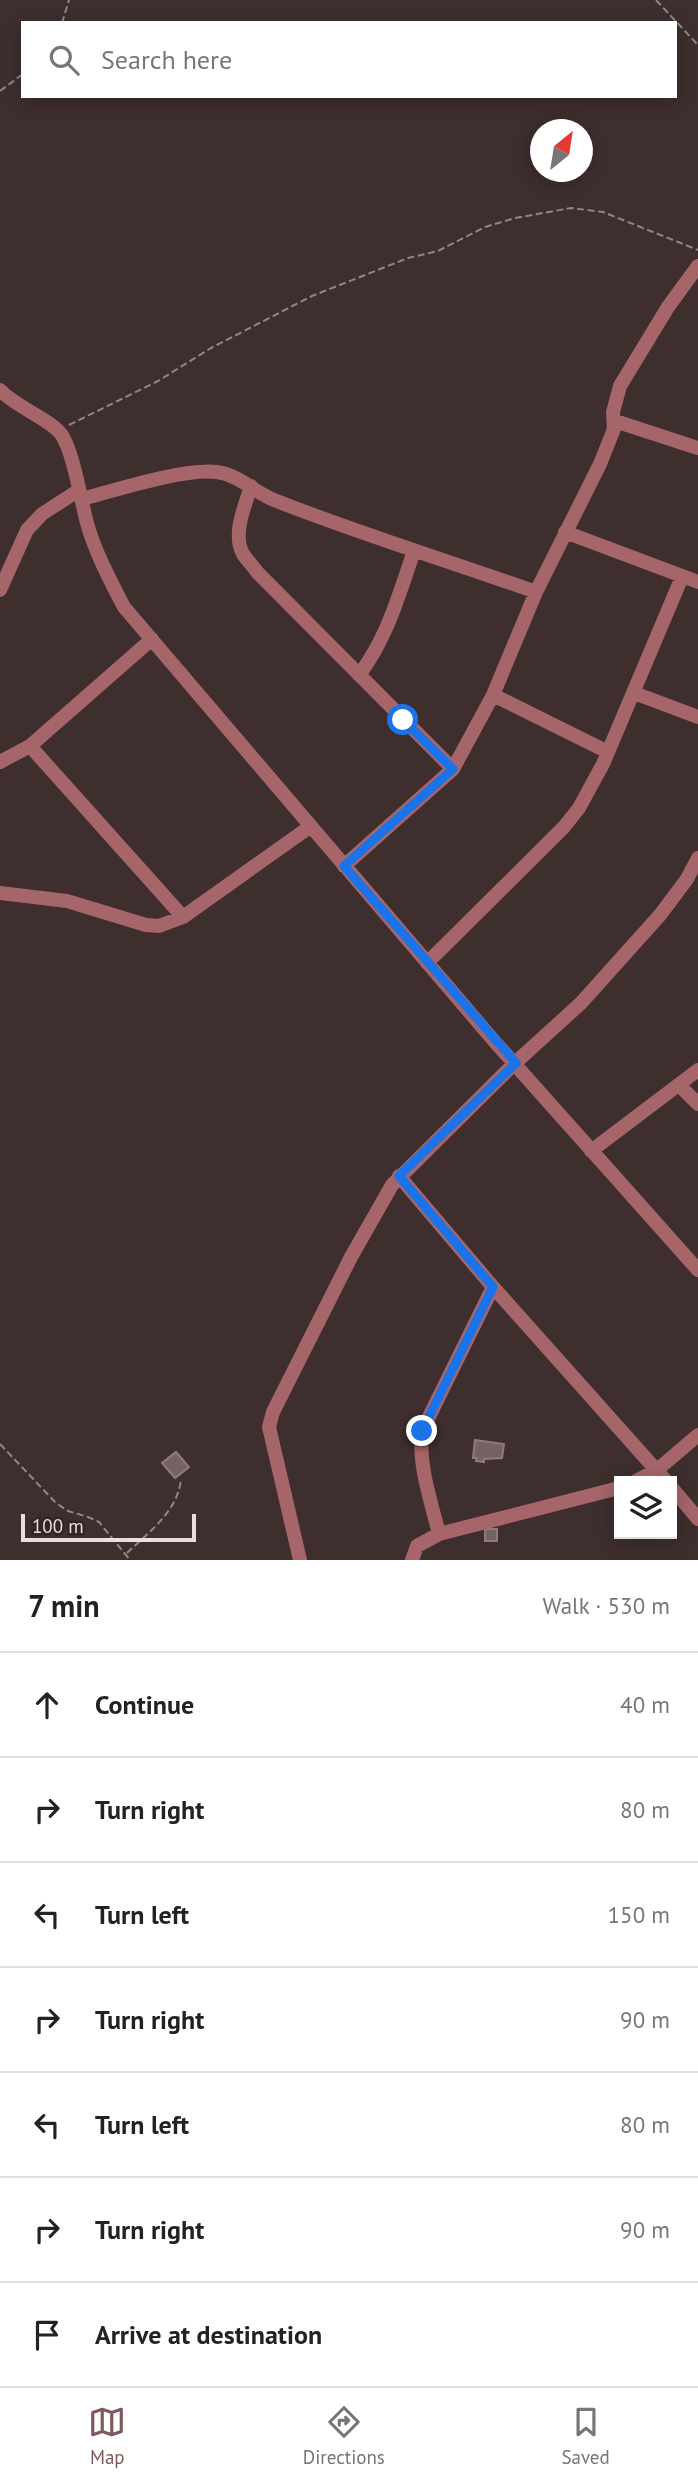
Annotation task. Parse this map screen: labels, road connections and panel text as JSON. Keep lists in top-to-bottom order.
{
  "scale_bar": "100 m",
  "north": "top right",
  "page": {
    "search": "Search here",
    "scale": "100 m",
    "heading": ["7 min", "Walk · 530 m"],
    "list": [
      ["Continue", "40 m"],
      ["Turn right", "80 m"],
      ["Turn left", "150 m"],
      ["Turn right", "90 m"],
      ["Turn left", "80 m"],
      ["Turn right", "90 m"],
      "Arrive at destination"
    ],
    "nav": ["Map", "Directions", "Saved"]
  }
}
